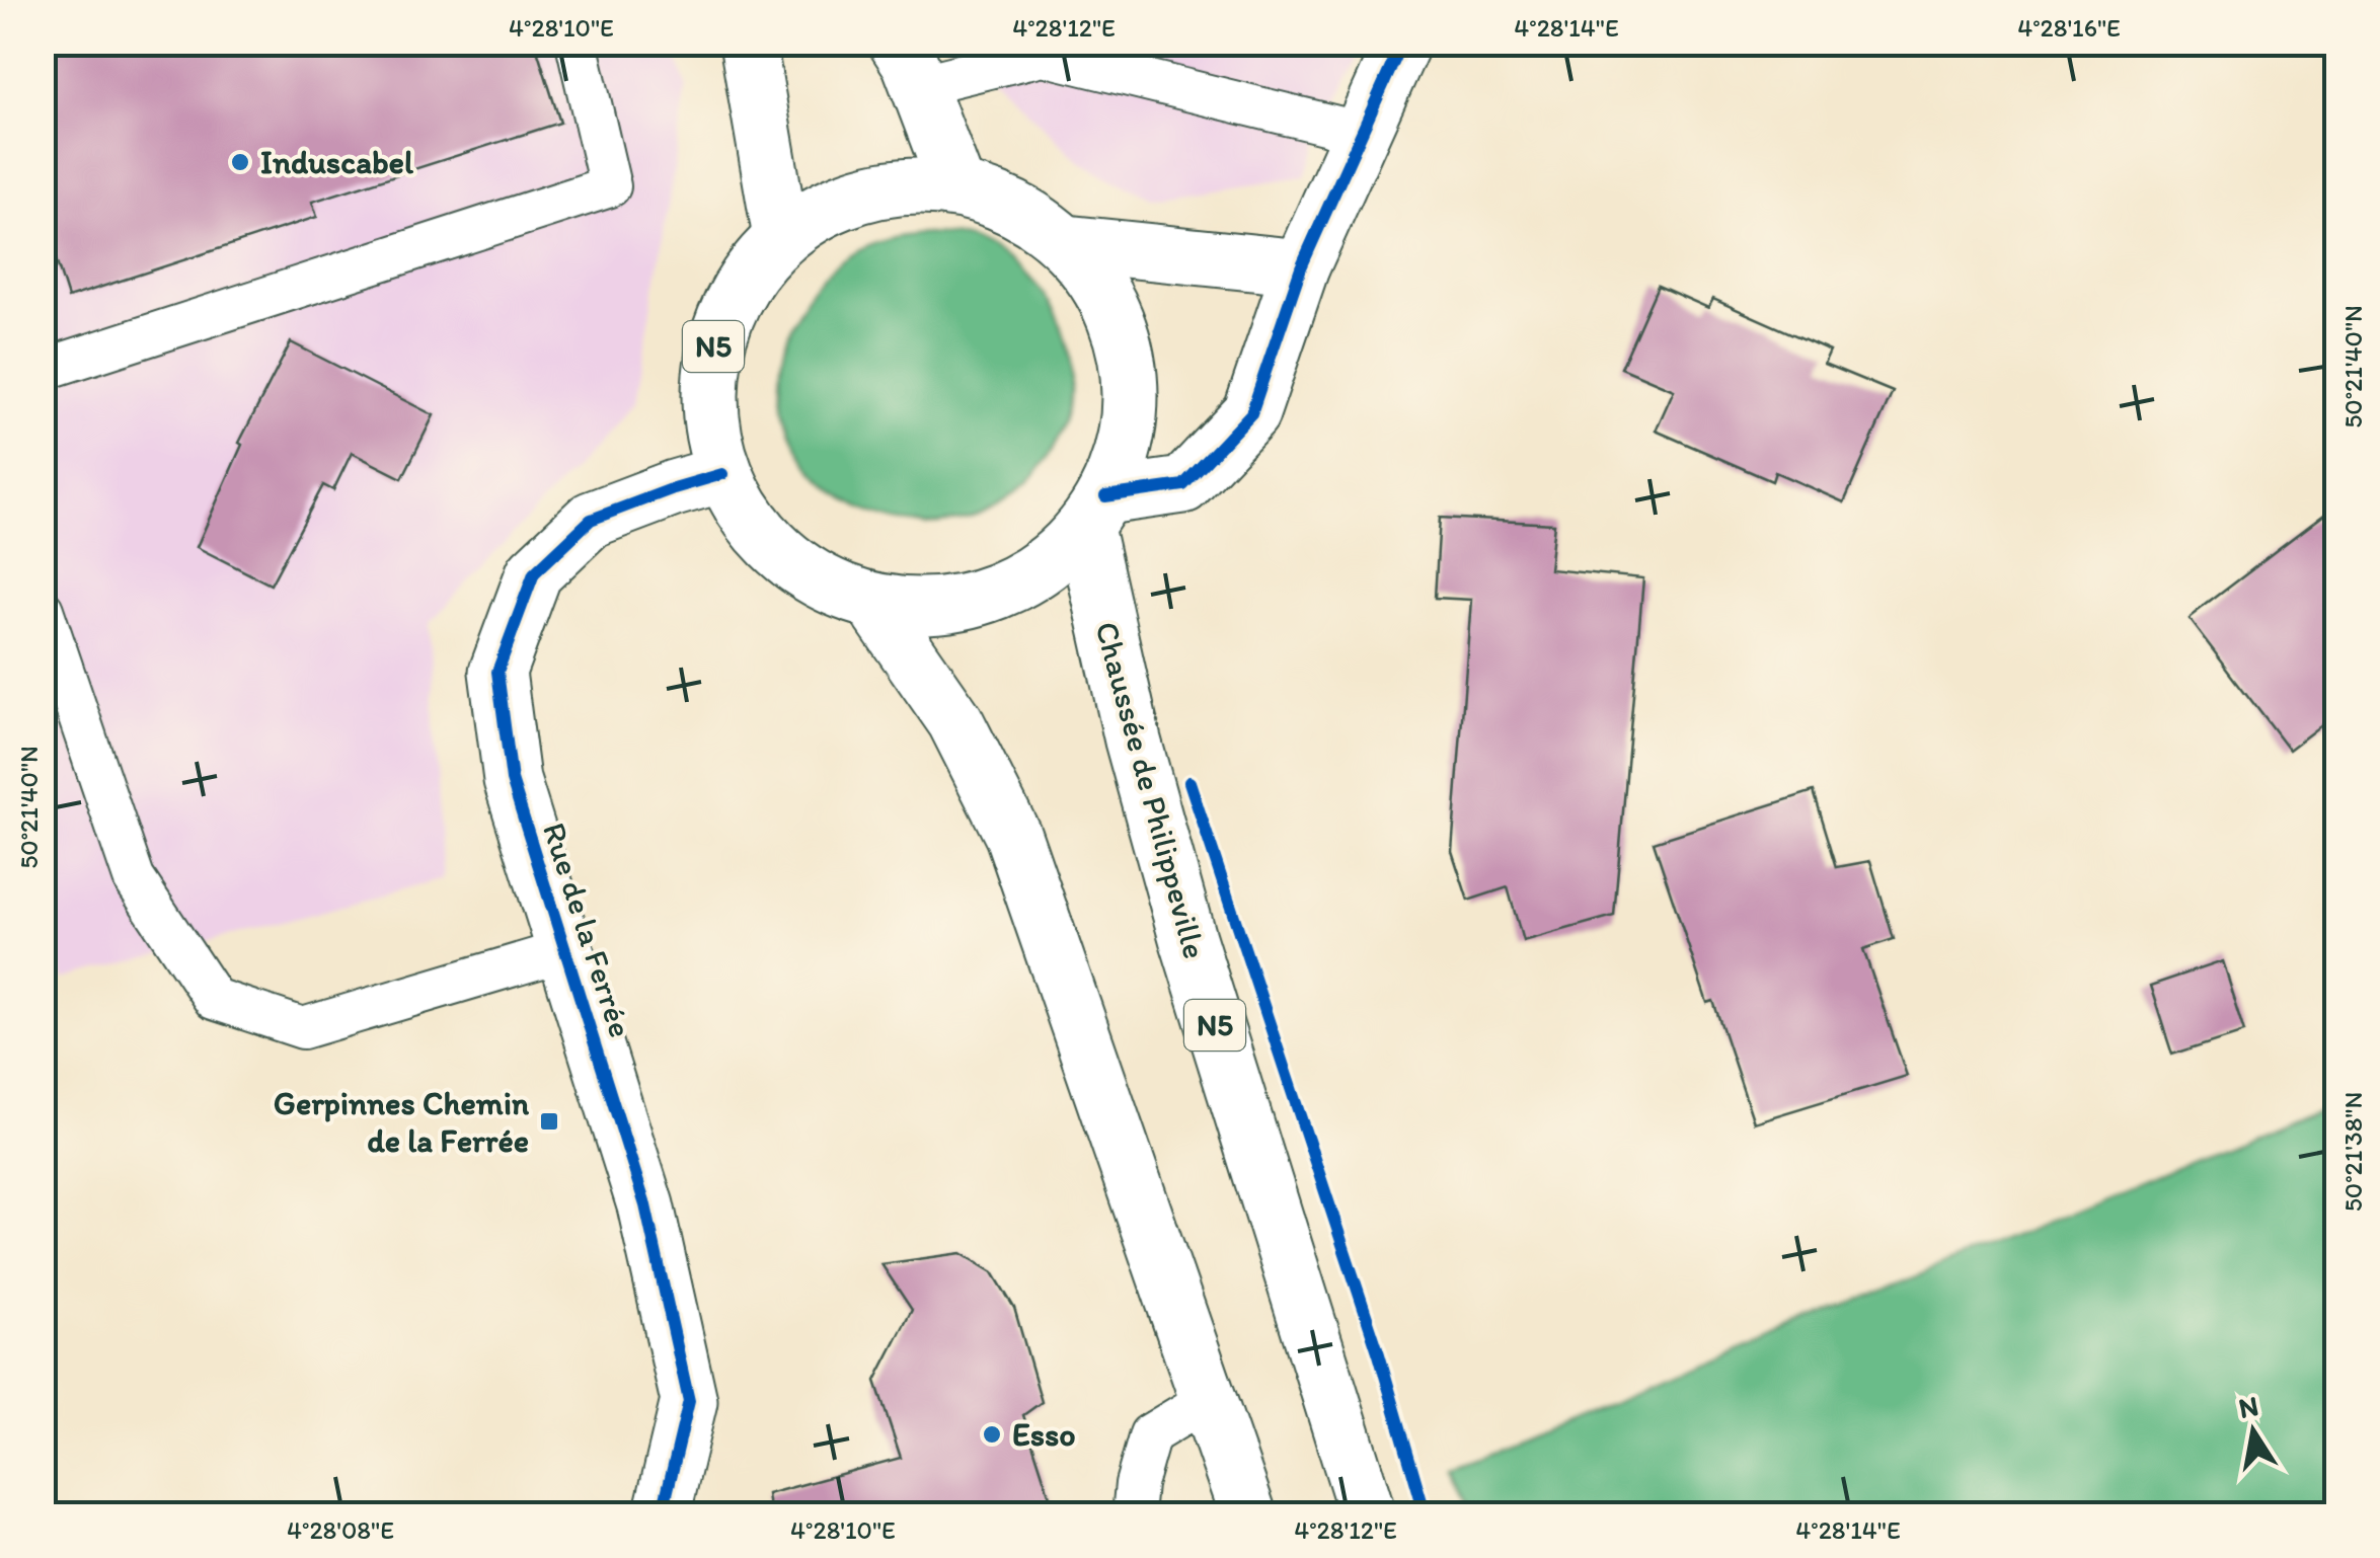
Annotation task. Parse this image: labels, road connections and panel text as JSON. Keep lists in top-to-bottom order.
{
  "streets": {
    "main road": ["N5", "Chaussée de Philippeville", "Rue de la Ferrée"]
  },
  "crossings": [
    ["N5", "Chaussée de Philippeville"],
    ["N5", "Rue de la Ferrée"]
  ],
  "places": {
    "other": ["Induscabel", "Esso"],
    "transit": ["Gerpinnes Chemin de la Ferrée"]
  },
  "north": "top",
  "coordinates": [
    "4°28'10\"E",
    "4°28'12\"E",
    "4°28'14\"E",
    "4°28'16\"E",
    "50°21'40\"N",
    "50°21'38\"N",
    "4°28'08\"E"
  ]
}
